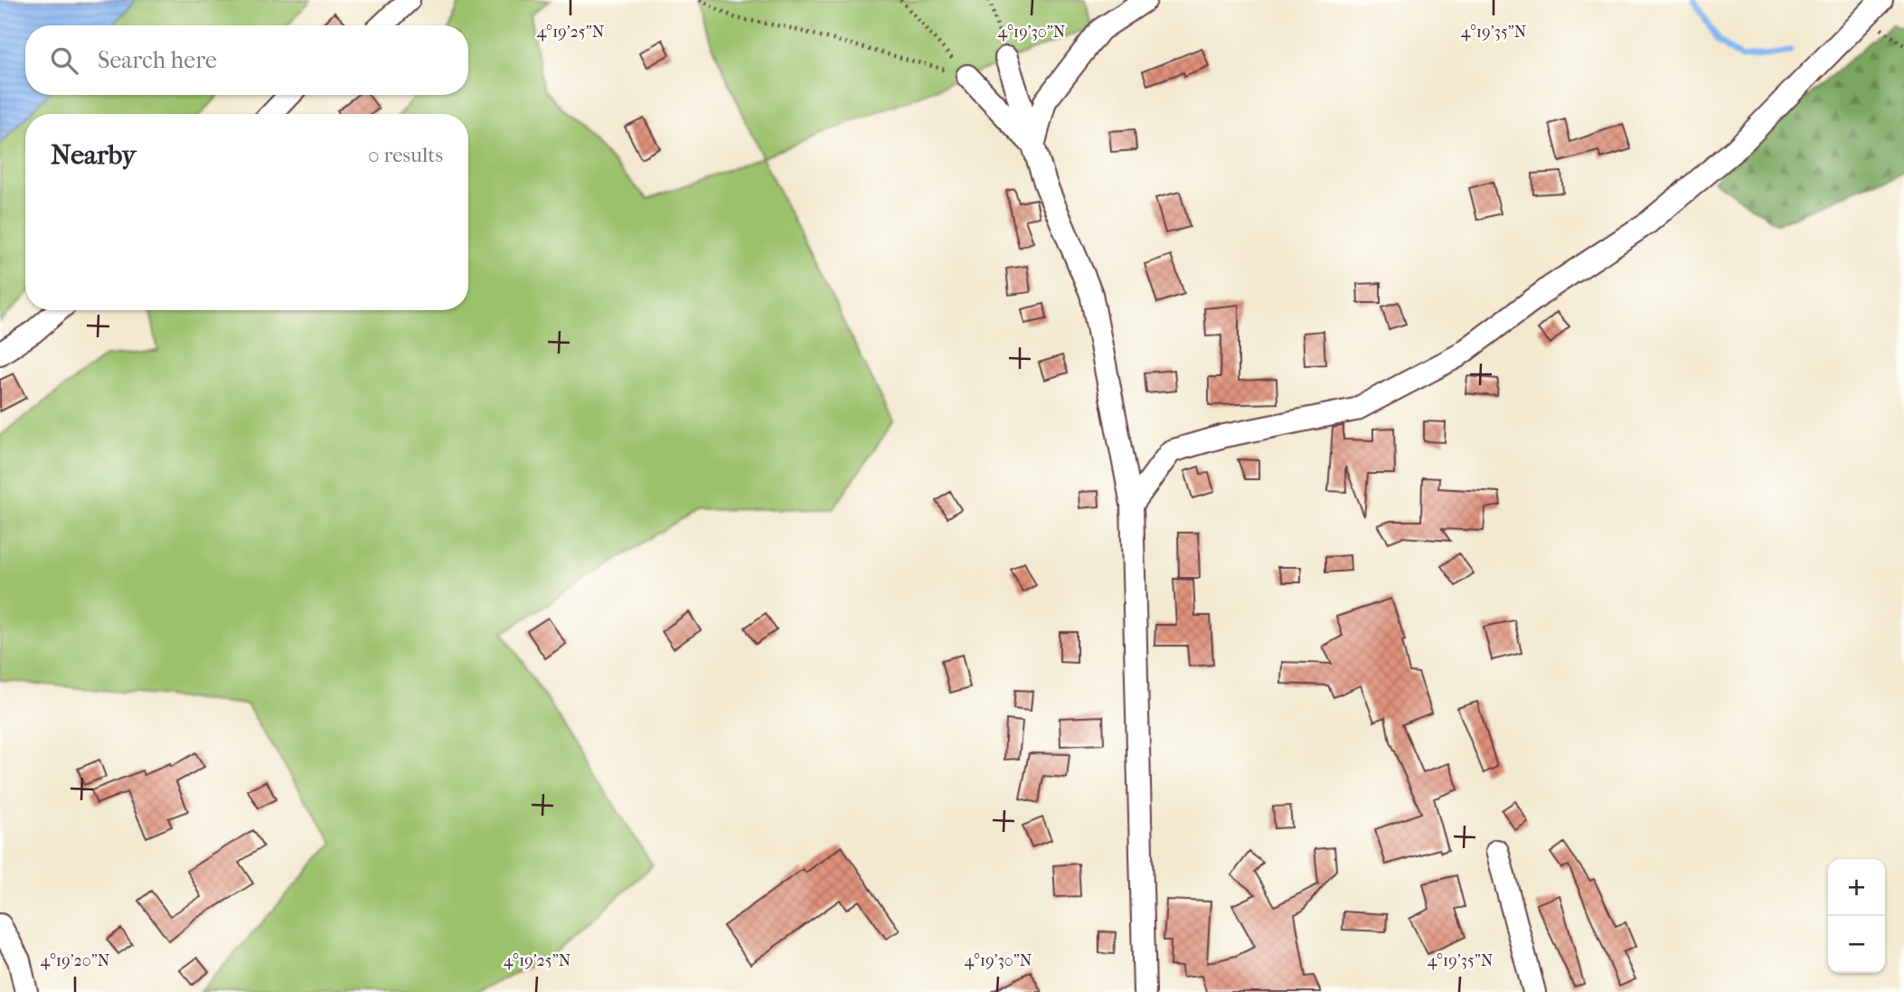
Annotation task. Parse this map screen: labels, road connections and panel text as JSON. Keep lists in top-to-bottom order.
{
  "page": {
    "search": "Search here",
    "heading": ["Nearby", "0 results"],
    "map_buttons": ["+", "−"]
  },
  "coordinates": [
    "4°19'25\"N",
    "4°19'30\"N",
    "4°19'35\"N",
    "4°19'20\"N"
  ]
}
